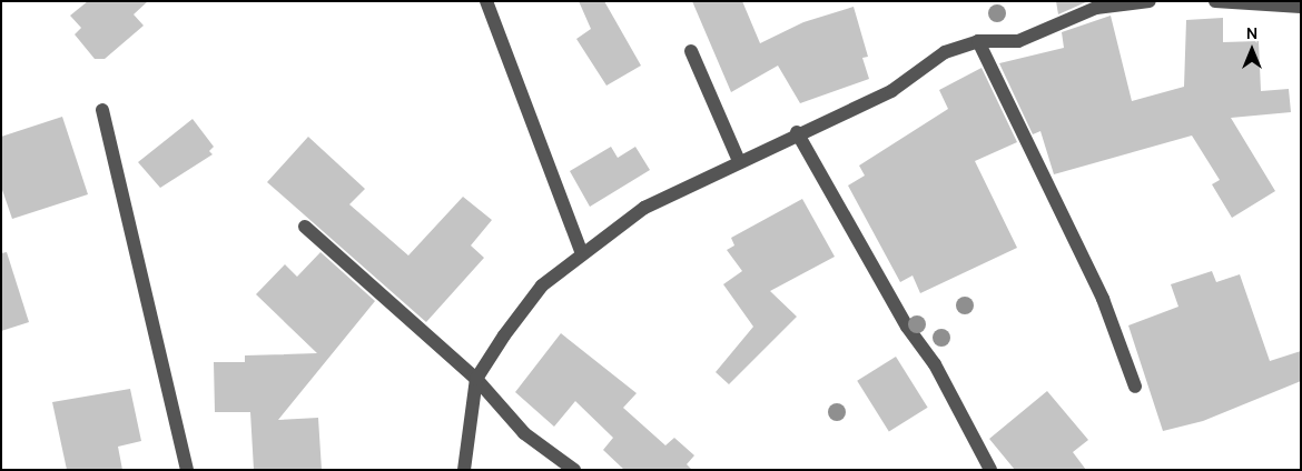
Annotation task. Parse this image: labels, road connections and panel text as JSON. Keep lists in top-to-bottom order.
{
  "north": "top"
}
